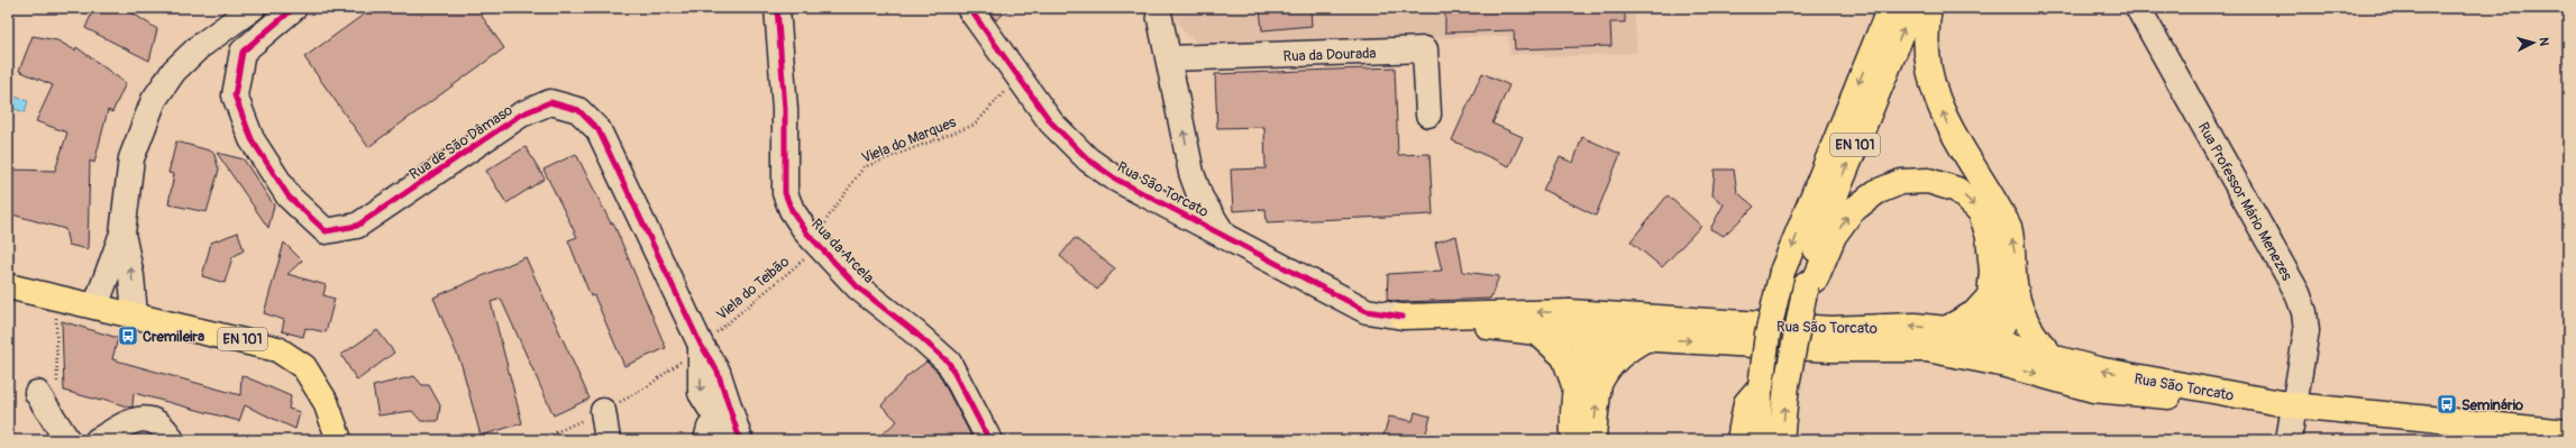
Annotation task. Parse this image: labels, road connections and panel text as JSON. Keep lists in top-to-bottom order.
{
  "streets": {
    "main road": ["EN 101", "Rua São Torcato"],
    "street": [
      "Rua da Dourada",
      "Rua de São Dâmaso",
      "Rua Professor Mário Menezes",
      "Rua da Arcela"
    ],
    "path": ["Viela do Marques", "Viela do Teibão"]
  },
  "crossings": [
    ["Viela do Marques", "Rua da Arcela"],
    ["Viela do Marques", "Viela do Teibão"],
    ["Rua de São Dâmaso", "Viela do Teibão"],
    ["Rua São Torcato", "Rua Professor Mário Menezes"],
    ["Rua da Arcela", "Viela do Teibão"]
  ],
  "places": {
    "bus stop": ["Cremileira", "Seminário"]
  },
  "north": "right"
}
